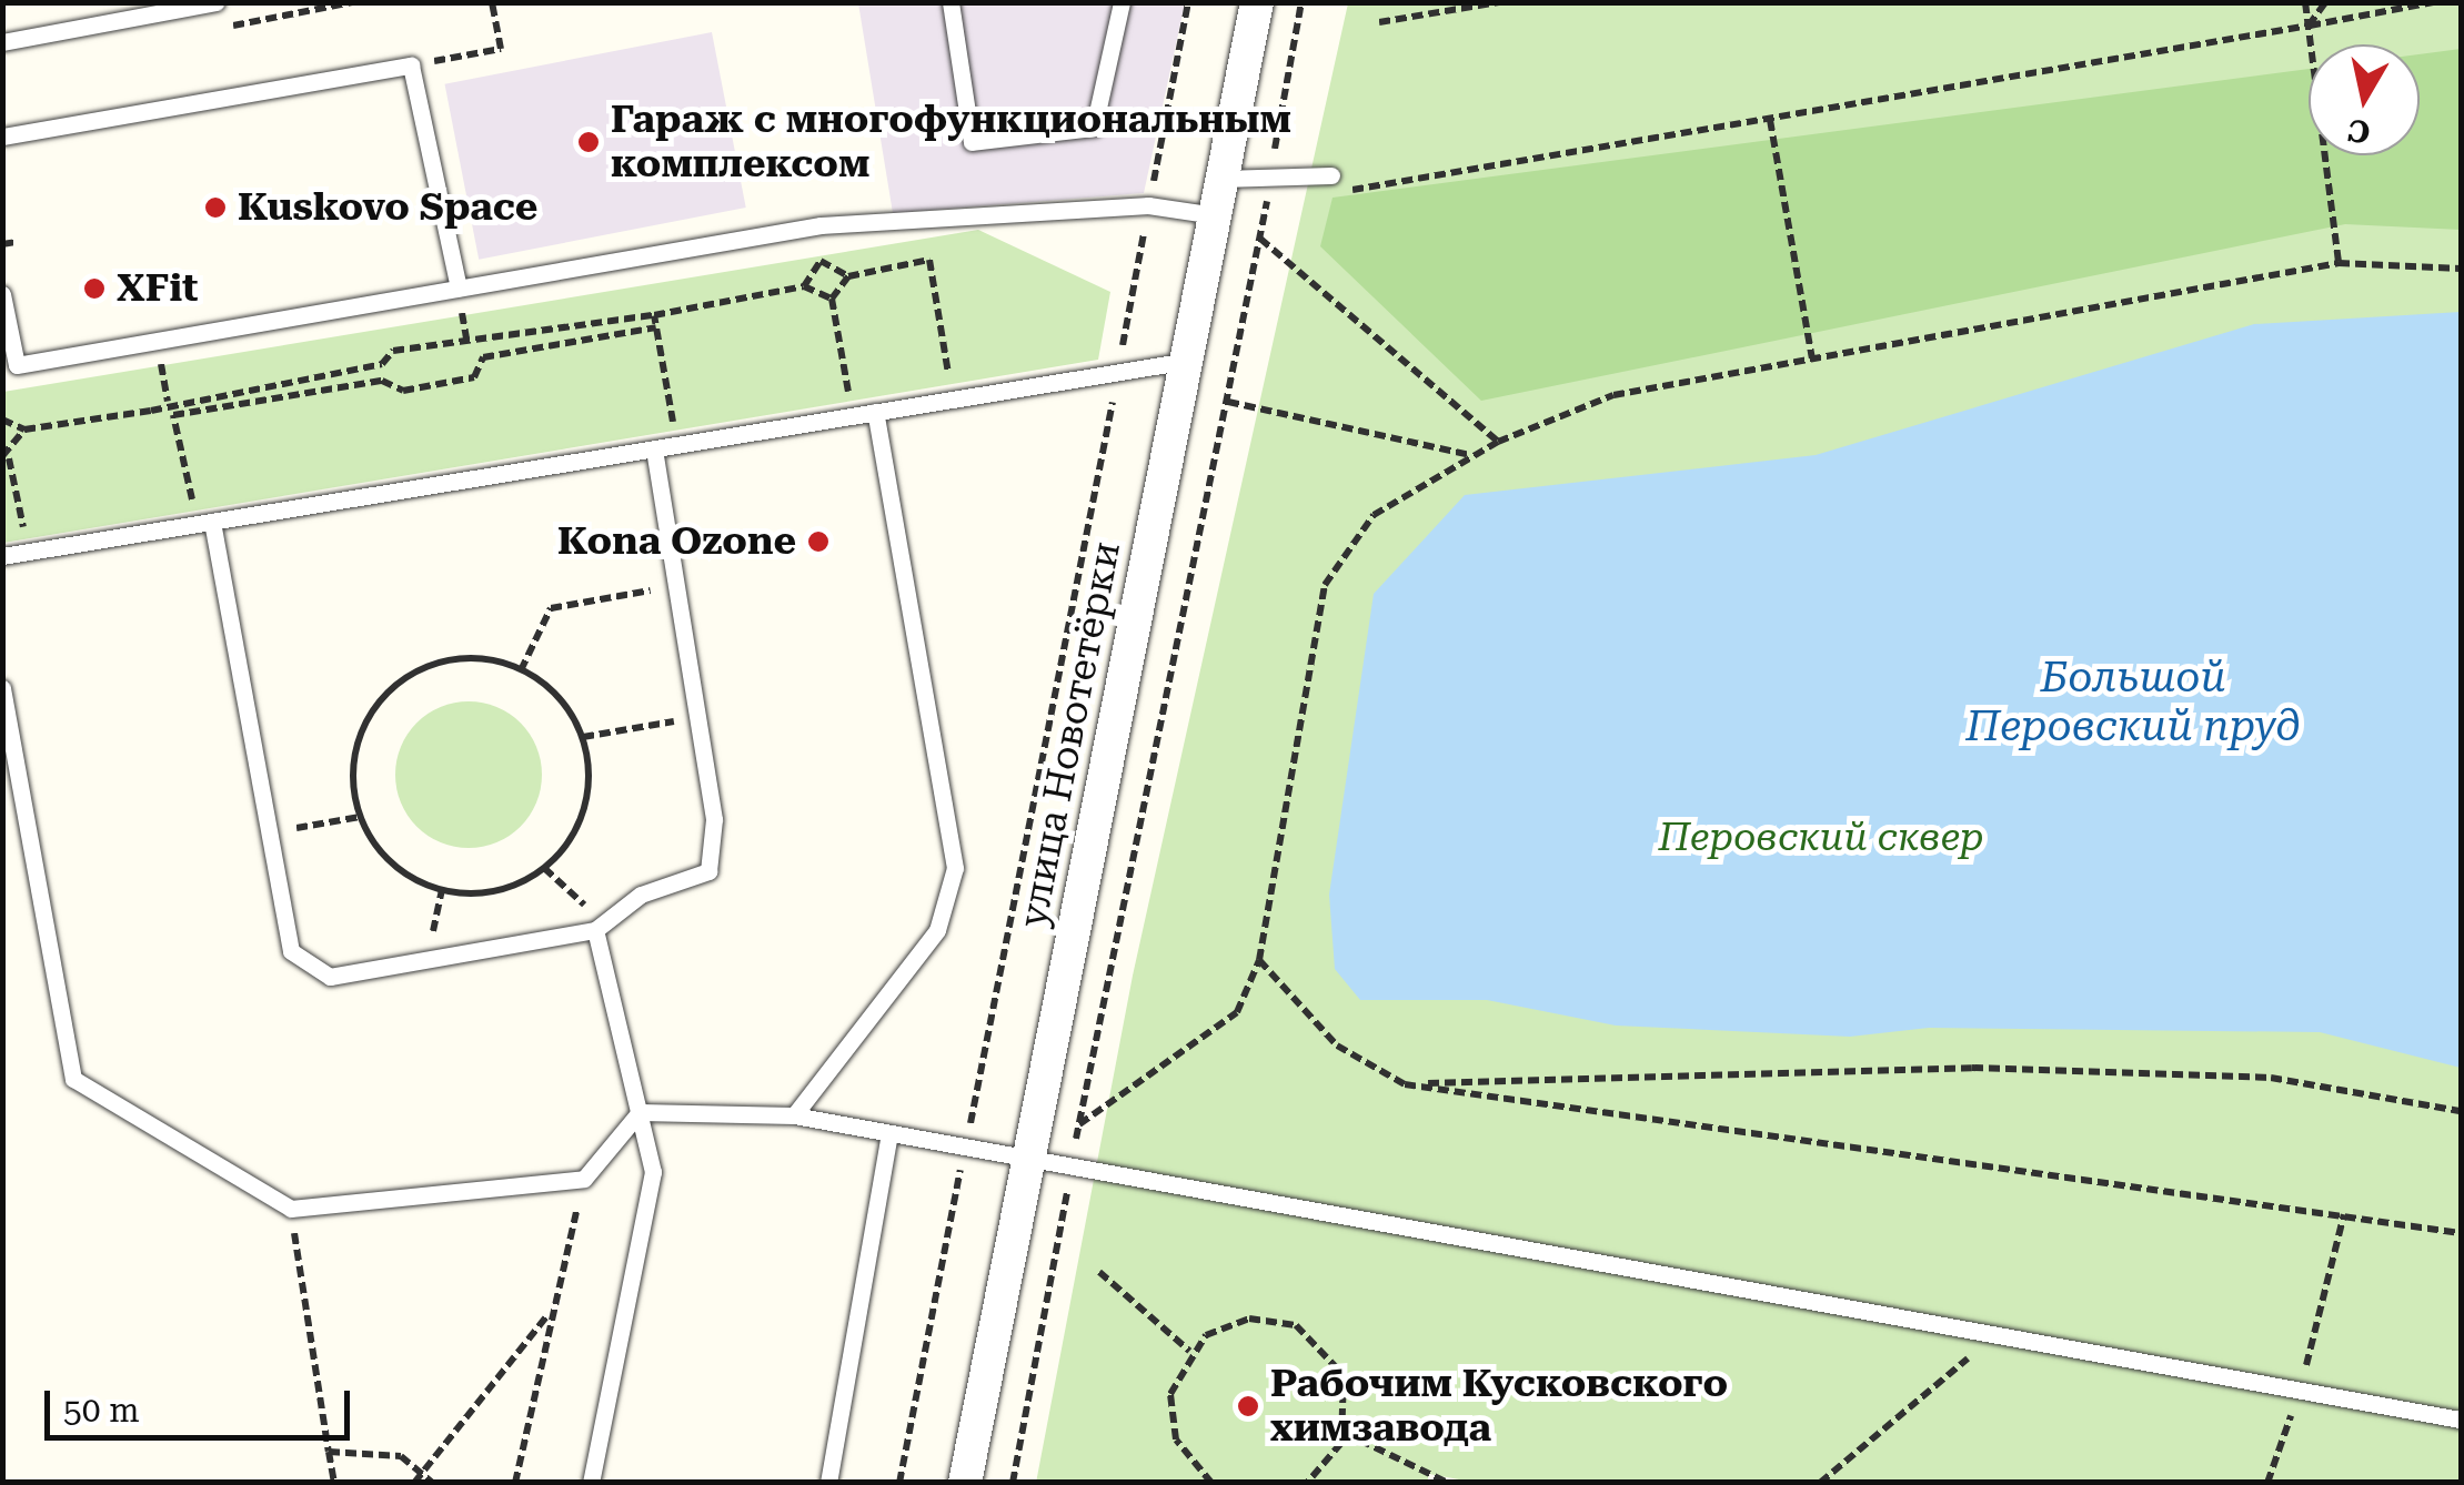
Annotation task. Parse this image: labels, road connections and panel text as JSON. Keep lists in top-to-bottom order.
{
  "streets": {
    "street": ["улица Новотетёрки"]
  },
  "water": ["Большой Перовский пруд"],
  "parks": ["Перовский сквер"],
  "places": [
    "Гараж с многофункциональным комплексом",
    "Kuskovo Space",
    "XFit",
    "Kona Ozone",
    "Рабочим Кусковского химзавода"
  ],
  "scale_bar": "50 m",
  "north": "bottom"
}
